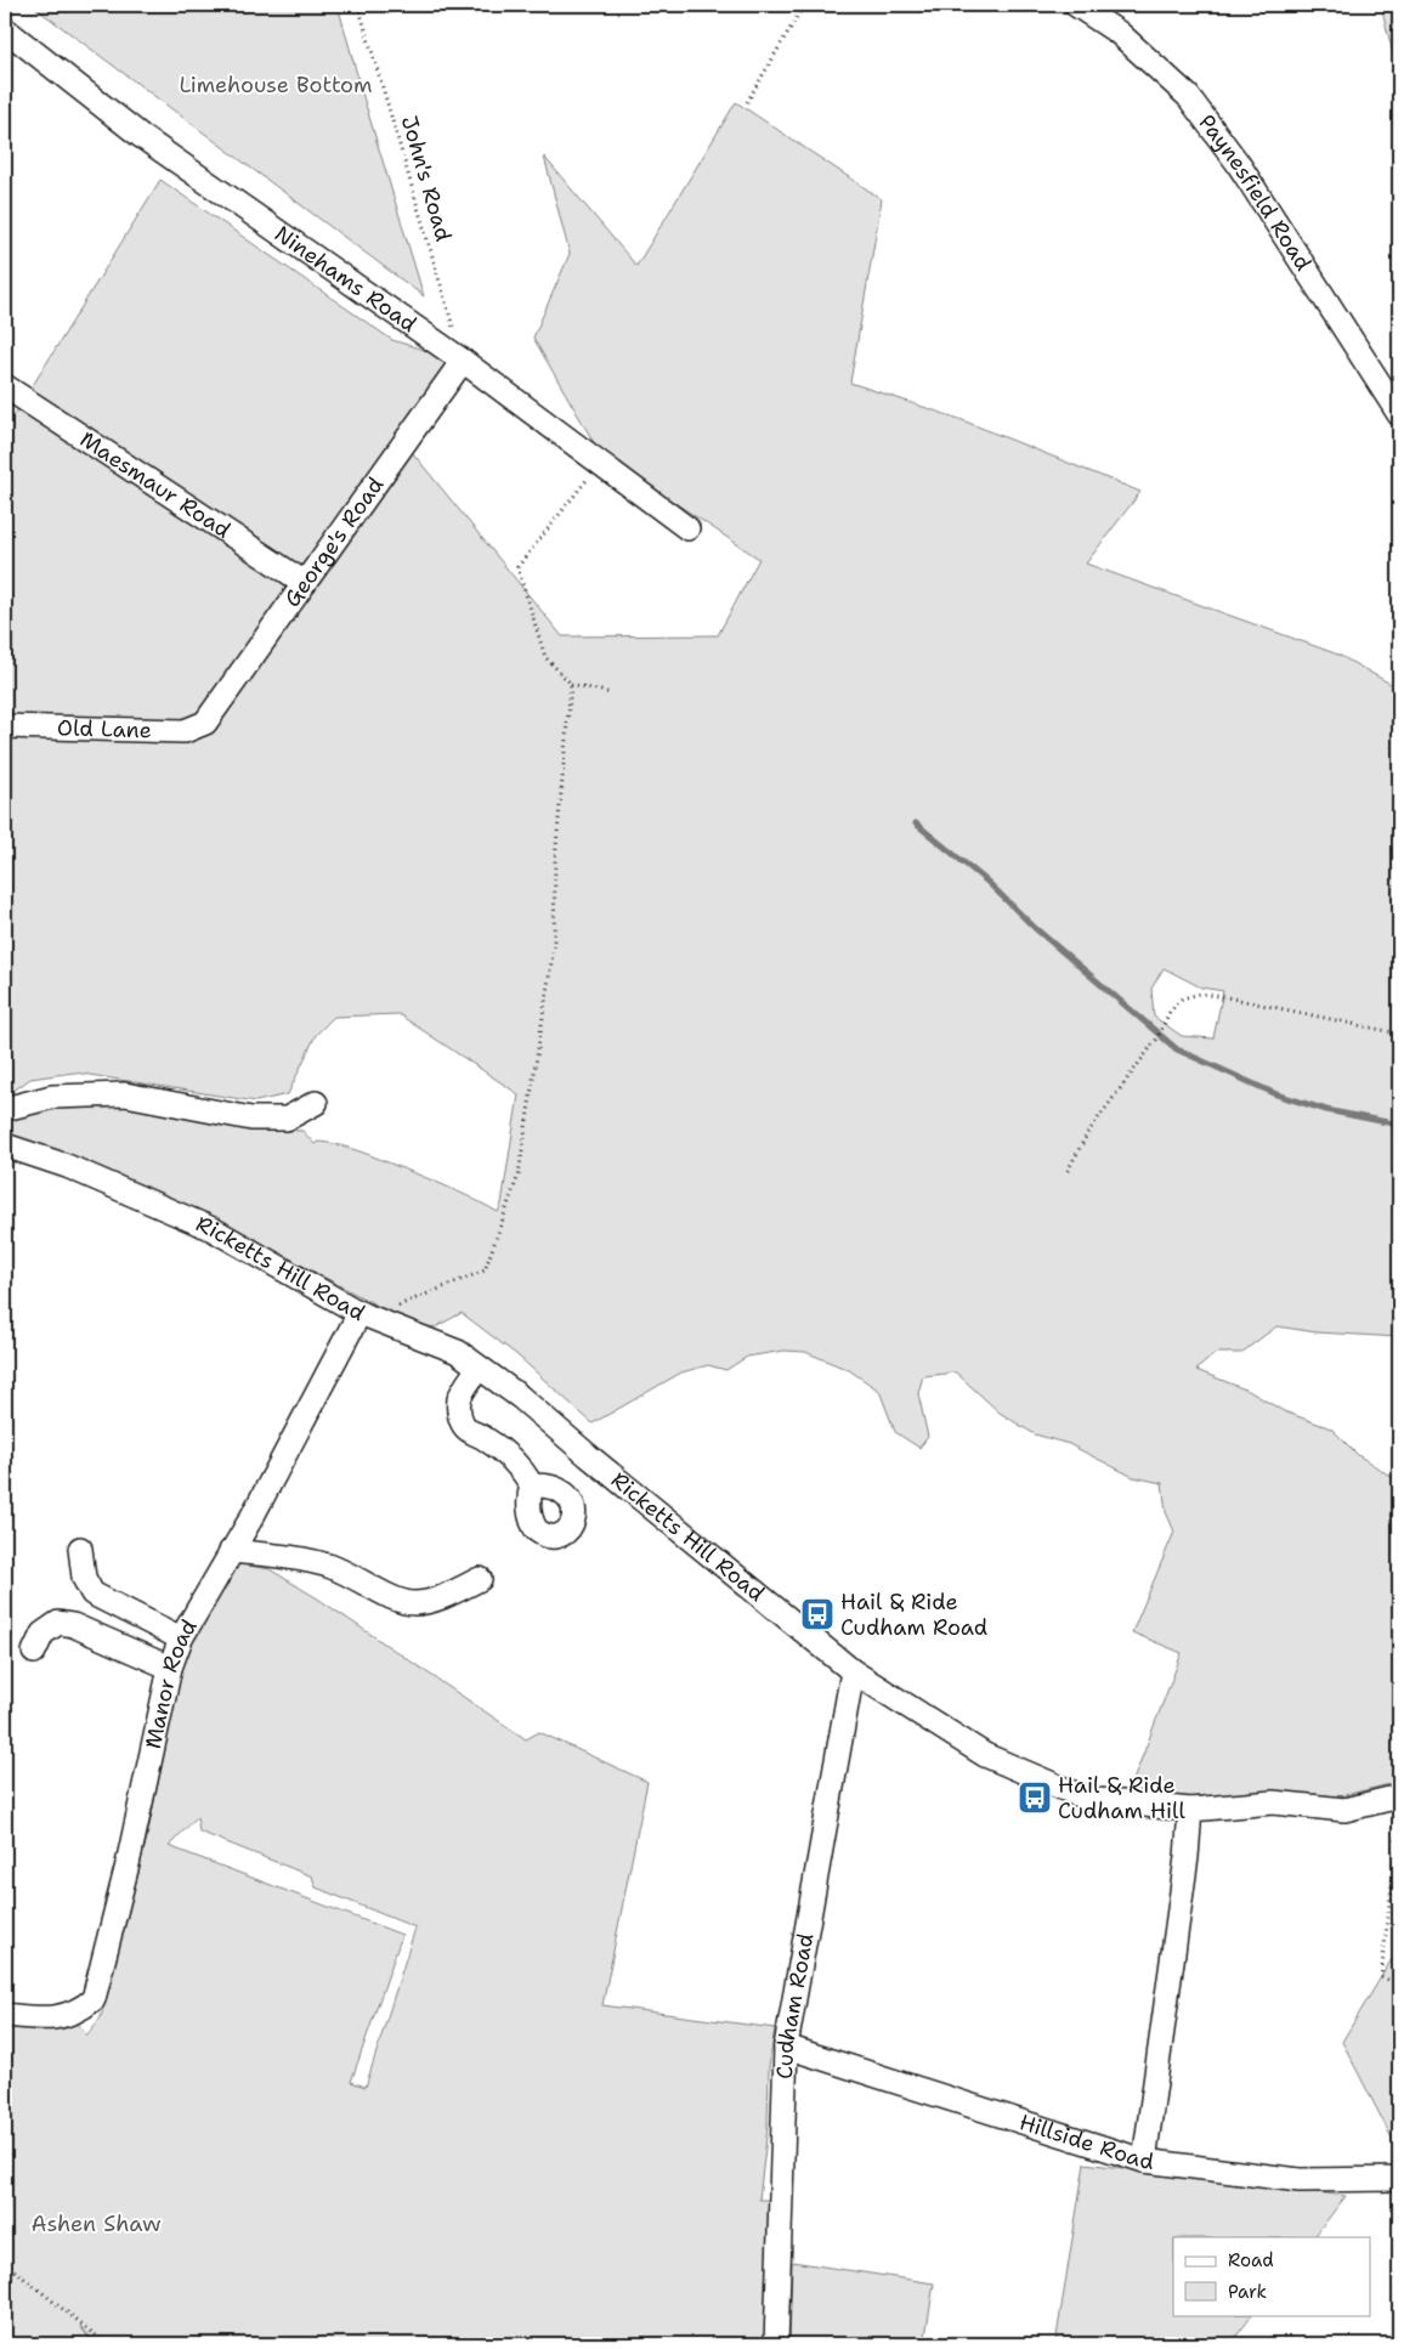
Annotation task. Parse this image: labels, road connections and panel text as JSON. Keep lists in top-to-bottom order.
{
  "streets": {
    "street": [
      "Paynesfield Road",
      "Ninehams Road",
      "Maesmaur Road",
      "George's Road",
      "Old Lane",
      "Ricketts Hill Road",
      "Manor Road",
      "Cudham Road",
      "Hillside Road"
    ],
    "path": ["John's Road"]
  },
  "crossings": [
    ["John's Road", "Ninehams Road"],
    ["John's Road", "George's Road"],
    ["Ninehams Road", "George's Road"],
    ["Maesmaur Road", "George's Road"],
    ["George's Road", "Old Lane"],
    ["Ricketts Hill Road", "Manor Road"],
    ["Ricketts Hill Road", "Cudham Road"],
    ["Cudham Road", "Hillside Road"]
  ],
  "parks": ["Limehouse Bottom", "Ashen Shaw"],
  "places": {
    "bus stop": ["Hail & Ride Cudham Road", "Hail & Ride Cudham Hill"]
  },
  "legend": ["Road", "Park"]
}
